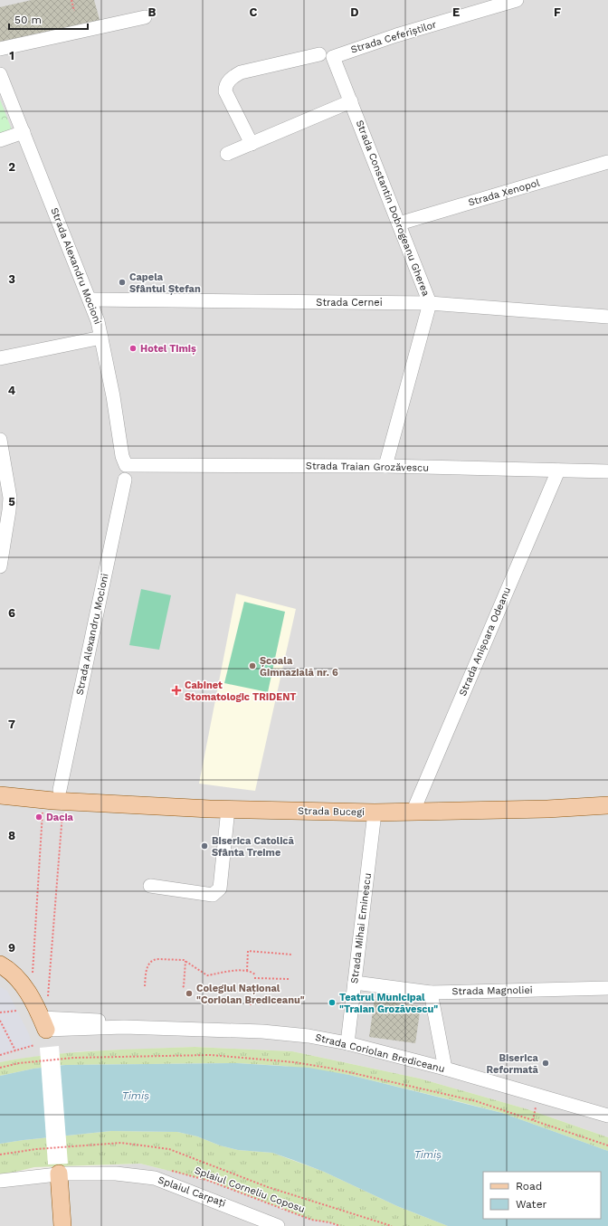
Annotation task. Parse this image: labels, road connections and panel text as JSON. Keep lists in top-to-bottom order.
{
  "streets": {
    "main road": ["Strada Bucegi"],
    "street": [
      "Strada Ceferiștilor",
      "Strada Xenopol",
      "Strada Constantin Dobrogeanu Gherea",
      "Strada Alexandru Mocioni",
      "Strada Cernei",
      "Strada Traian Grozăvescu",
      "Strada Anișoara Odeanu",
      "Strada Mihai Eminescu",
      "Strada Magnoliei",
      "Strada Coriolan Brediceanu",
      "Splaiul Carpați"
    ],
    "path": ["Splaiul Corneliu Coposu"]
  },
  "crossings": [
    ["Strada Ceferiștilor", "Strada Constantin Dobrogeanu Gherea"],
    ["Strada Xenopol", "Strada Constantin Dobrogeanu Gherea"],
    ["Strada Constantin Dobrogeanu Gherea", "Strada Cernei"],
    ["Strada Constantin Dobrogeanu Gherea", "Strada Traian Grozăvescu"],
    ["Strada Alexandru Mocioni", "Strada Cernei"],
    ["Strada Alexandru Mocioni", "Strada Traian Grozăvescu"],
    ["Strada Alexandru Mocioni", "Strada Bucegi"],
    ["Strada Traian Grozăvescu", "Strada Anișoara Odeanu"],
    ["Strada Anișoara Odeanu", "Strada Bucegi"],
    ["Strada Bucegi", "Strada Mihai Eminescu"],
    ["Strada Mihai Eminescu", "Strada Magnoliei"],
    ["Strada Mihai Eminescu", "Strada Coriolan Brediceanu"]
  ],
  "water": ["Timiș"],
  "places": {
    "other": [
      "Capela Sfântul Ștefan",
      "Hotel Timiș",
      "Școala Gimnazială nr. 6",
      "Dacia",
      "Biserica Catolică Sfânta Treime",
      "Colegiul Național \"Coriolan Brediceanu\"",
      "Teatrul Municipal \"Traian Grozăvescu\"",
      "Biserica Reformată"
    ],
    "health": ["Cabinet Stomatologic TRIDENT"]
  },
  "legend": ["Road", "Water"],
  "scale_bar": "50 m",
  "grid": {
    "columns": [
      "B",
      "C",
      "D",
      "E",
      "F"
    ],
    "rows": [
      "1",
      "2",
      "3",
      "4",
      "5",
      "6",
      "7",
      "8",
      "9"
    ]
  }
}
